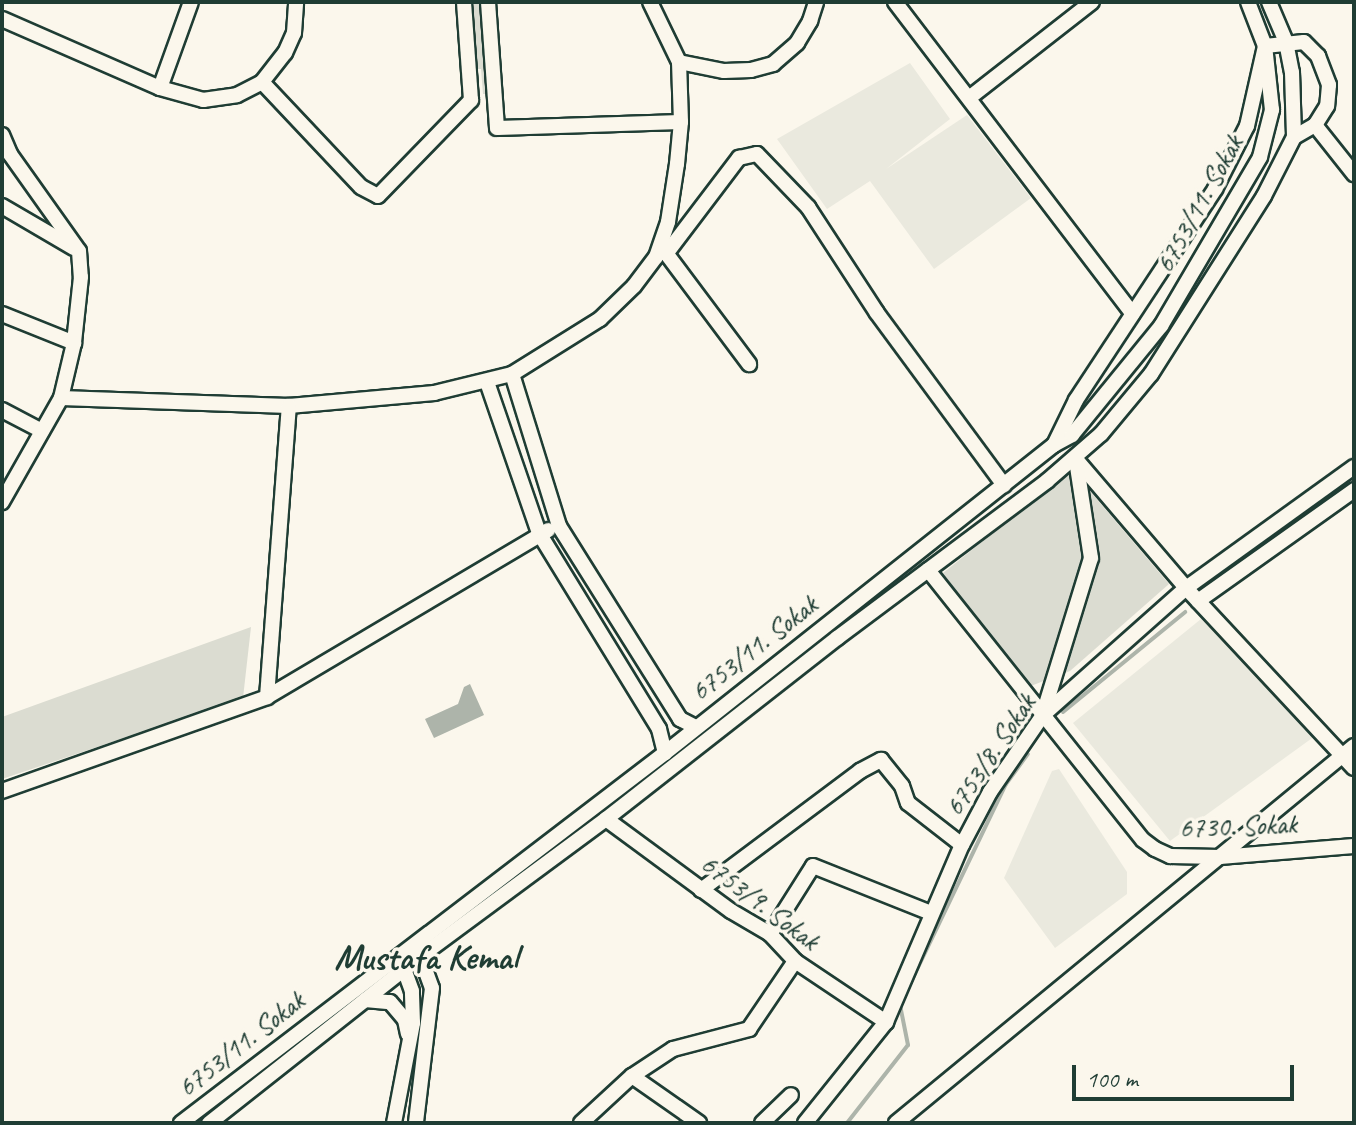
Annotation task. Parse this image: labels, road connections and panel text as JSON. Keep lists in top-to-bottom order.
{
  "streets": {
    "street": [
      "6753/11. Sokak",
      "6753/8. Sokak",
      "6730. Sokak",
      "6753/9. Sokak"
    ]
  },
  "crossings": [
    ["6753/11. Sokak", "6730. Sokak"],
    ["6753/11. Sokak", "6753/9. Sokak"],
    ["6753/8. Sokak", "6730. Sokak"],
    ["6753/8. Sokak", "6753/9. Sokak"]
  ],
  "districts": ["Mustafa Kemal"],
  "scale_bar": "100 m"
}
